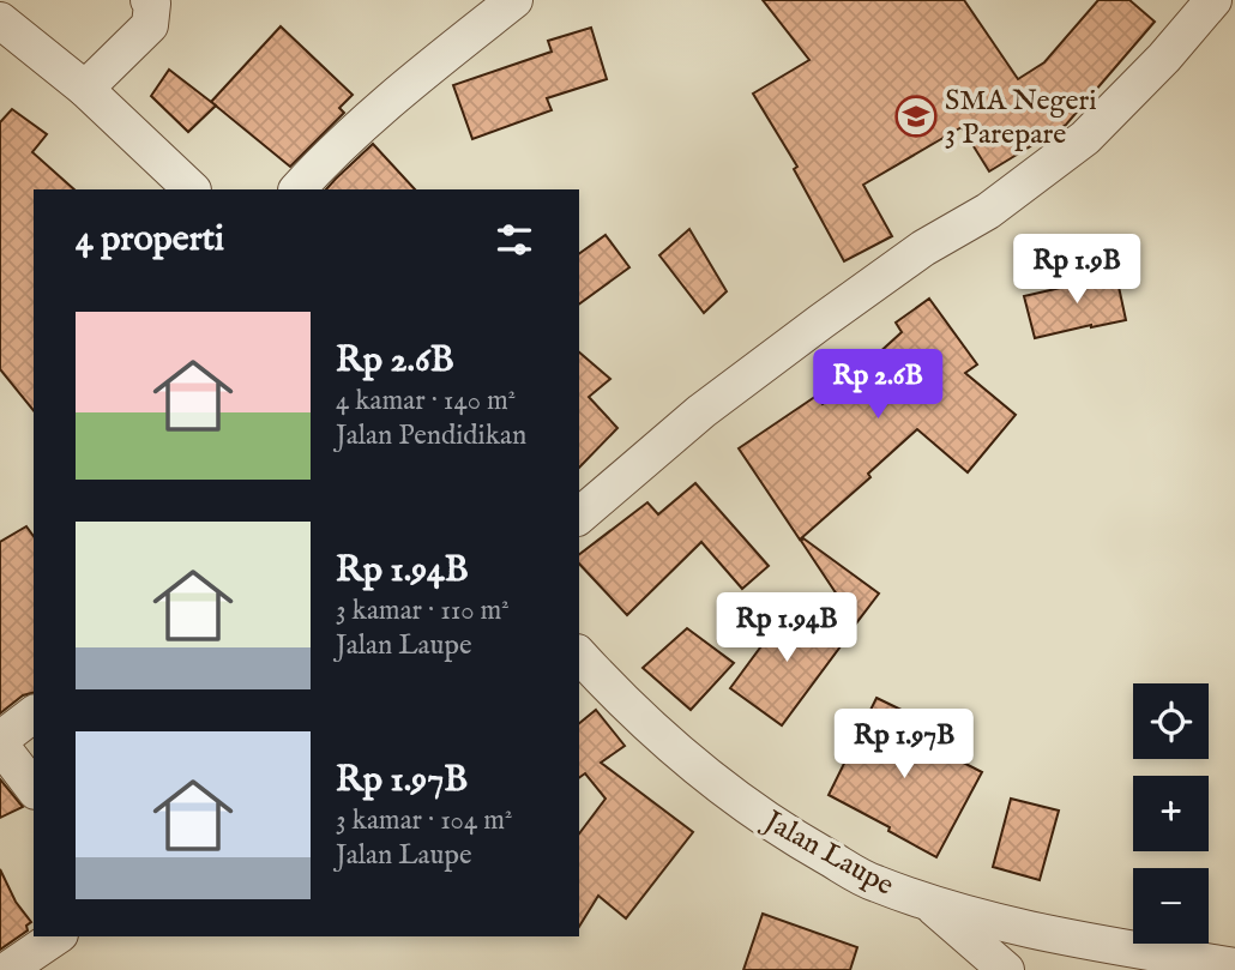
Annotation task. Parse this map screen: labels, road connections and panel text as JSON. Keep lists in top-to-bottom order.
{
  "streets": {
    "street": ["Jalan Laupe"]
  },
  "places": {
    "school or university": ["SMA Negeri 3 Parepare"]
  },
  "page": {
    "heading": "4 properti",
    "price": [
      "Rp 1.9B",
      "Rp 2.6B",
      "Rp 1.94B",
      "Rp 1.97B"
    ],
    "list": [
      {
        "name": "Rp 2.6B",
        "note": "4 kamar · 140 m² · Jalan Pendidikan"
      },
      {
        "name": "Rp 1.94B",
        "note": "3 kamar · 110 m² · Jalan Laupe"
      },
      {
        "name": "Rp 1.97B",
        "note": "3 kamar · 104 m² · Jalan Laupe"
      }
    ],
    "map_buttons": ["+", "−"]
  }
}
